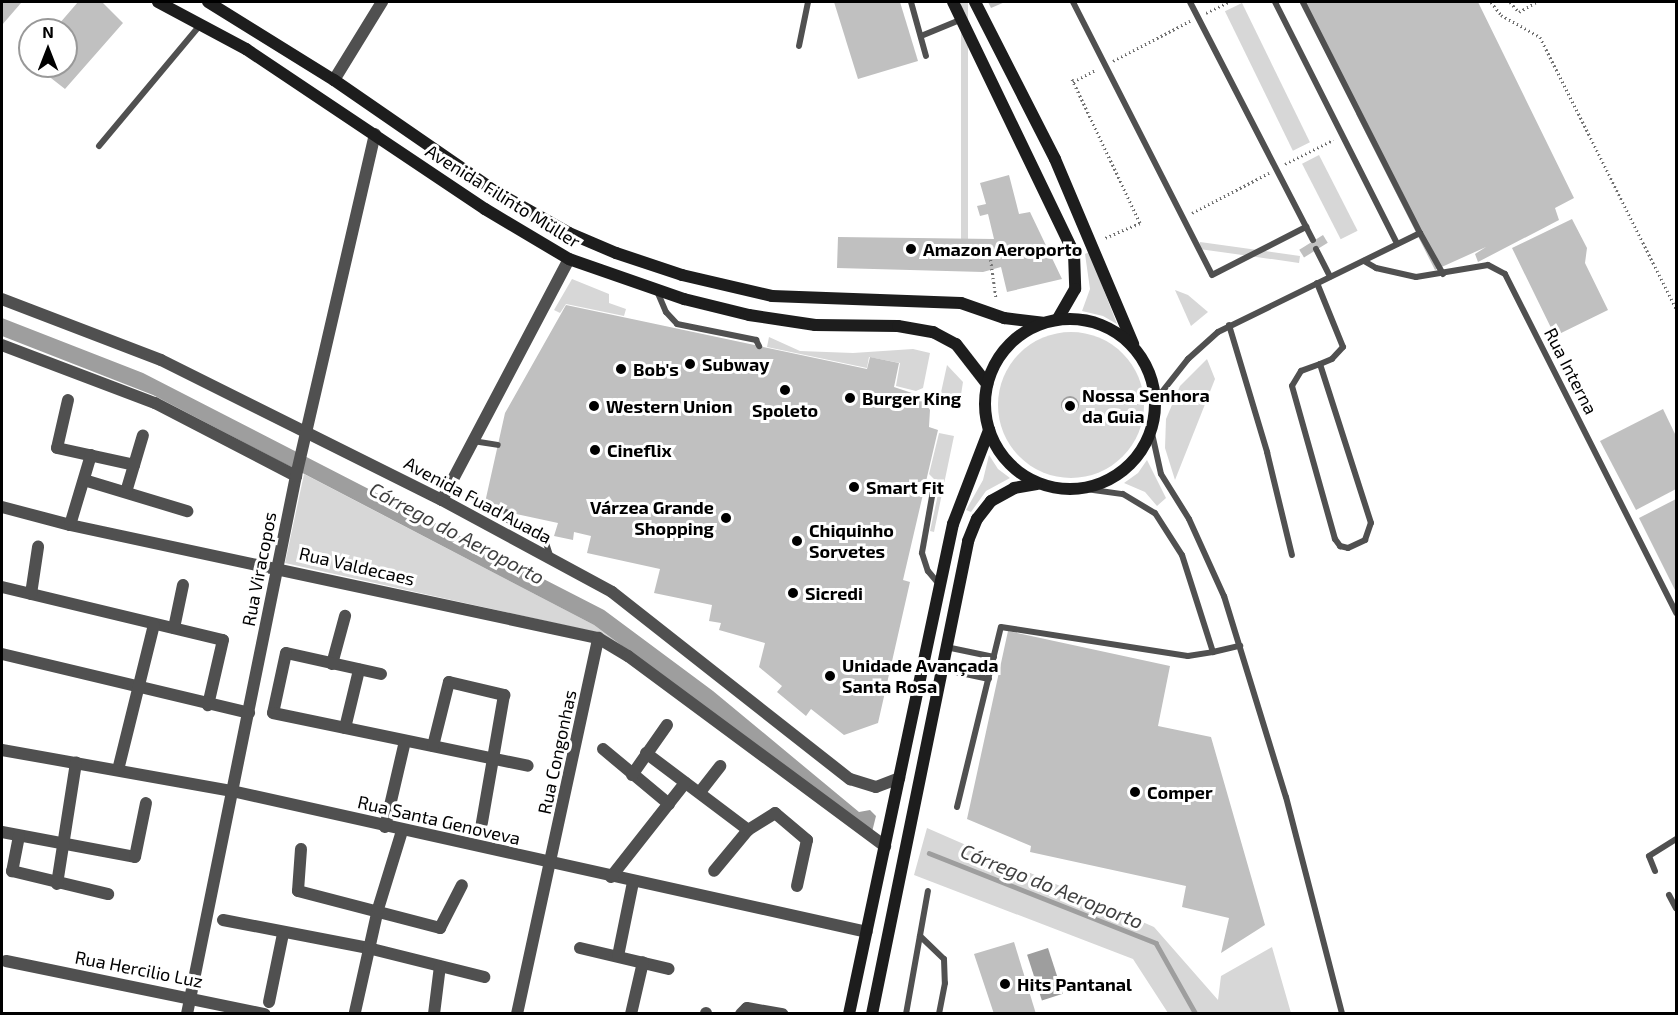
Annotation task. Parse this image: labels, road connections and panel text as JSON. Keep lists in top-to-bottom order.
{
  "streets": {
    "main road": ["Avenida Filinto Müller"],
    "street": [
      "Avenida Fuad Auada",
      "Rua Valdecaes",
      "Rua Viracopos",
      "Rua Congonhas",
      "Rua Santa Genoveva",
      "Rua Hercilio Luz"
    ],
    "lane": ["Rua Interna"]
  },
  "crossings": [
    ["Avenida Filinto Müller", "Rua Viracopos"],
    ["Avenida Fuad Auada", "Rua Viracopos"],
    ["Rua Valdecaes", "Rua Viracopos"],
    ["Rua Valdecaes", "Rua Congonhas"],
    ["Rua Viracopos", "Rua Santa Genoveva"],
    ["Rua Viracopos", "Rua Hercilio Luz"],
    ["Rua Congonhas", "Rua Santa Genoveva"]
  ],
  "water": ["Córrego do Aeroporto"],
  "places": [
    "Amazon Aeroporto",
    "Subway",
    "Bob's",
    "Spoleto",
    "Burger King",
    "Western Union",
    "Nossa Senhora da Guia",
    "Cineflix",
    "Smart Fit",
    "Várzea Grande Shopping",
    "Chiquinho Sorvetes",
    "Sicredi",
    "Unidade Avançada Santa Rosa",
    "Comper",
    "Hits Pantanal"
  ],
  "north": "top"
}
